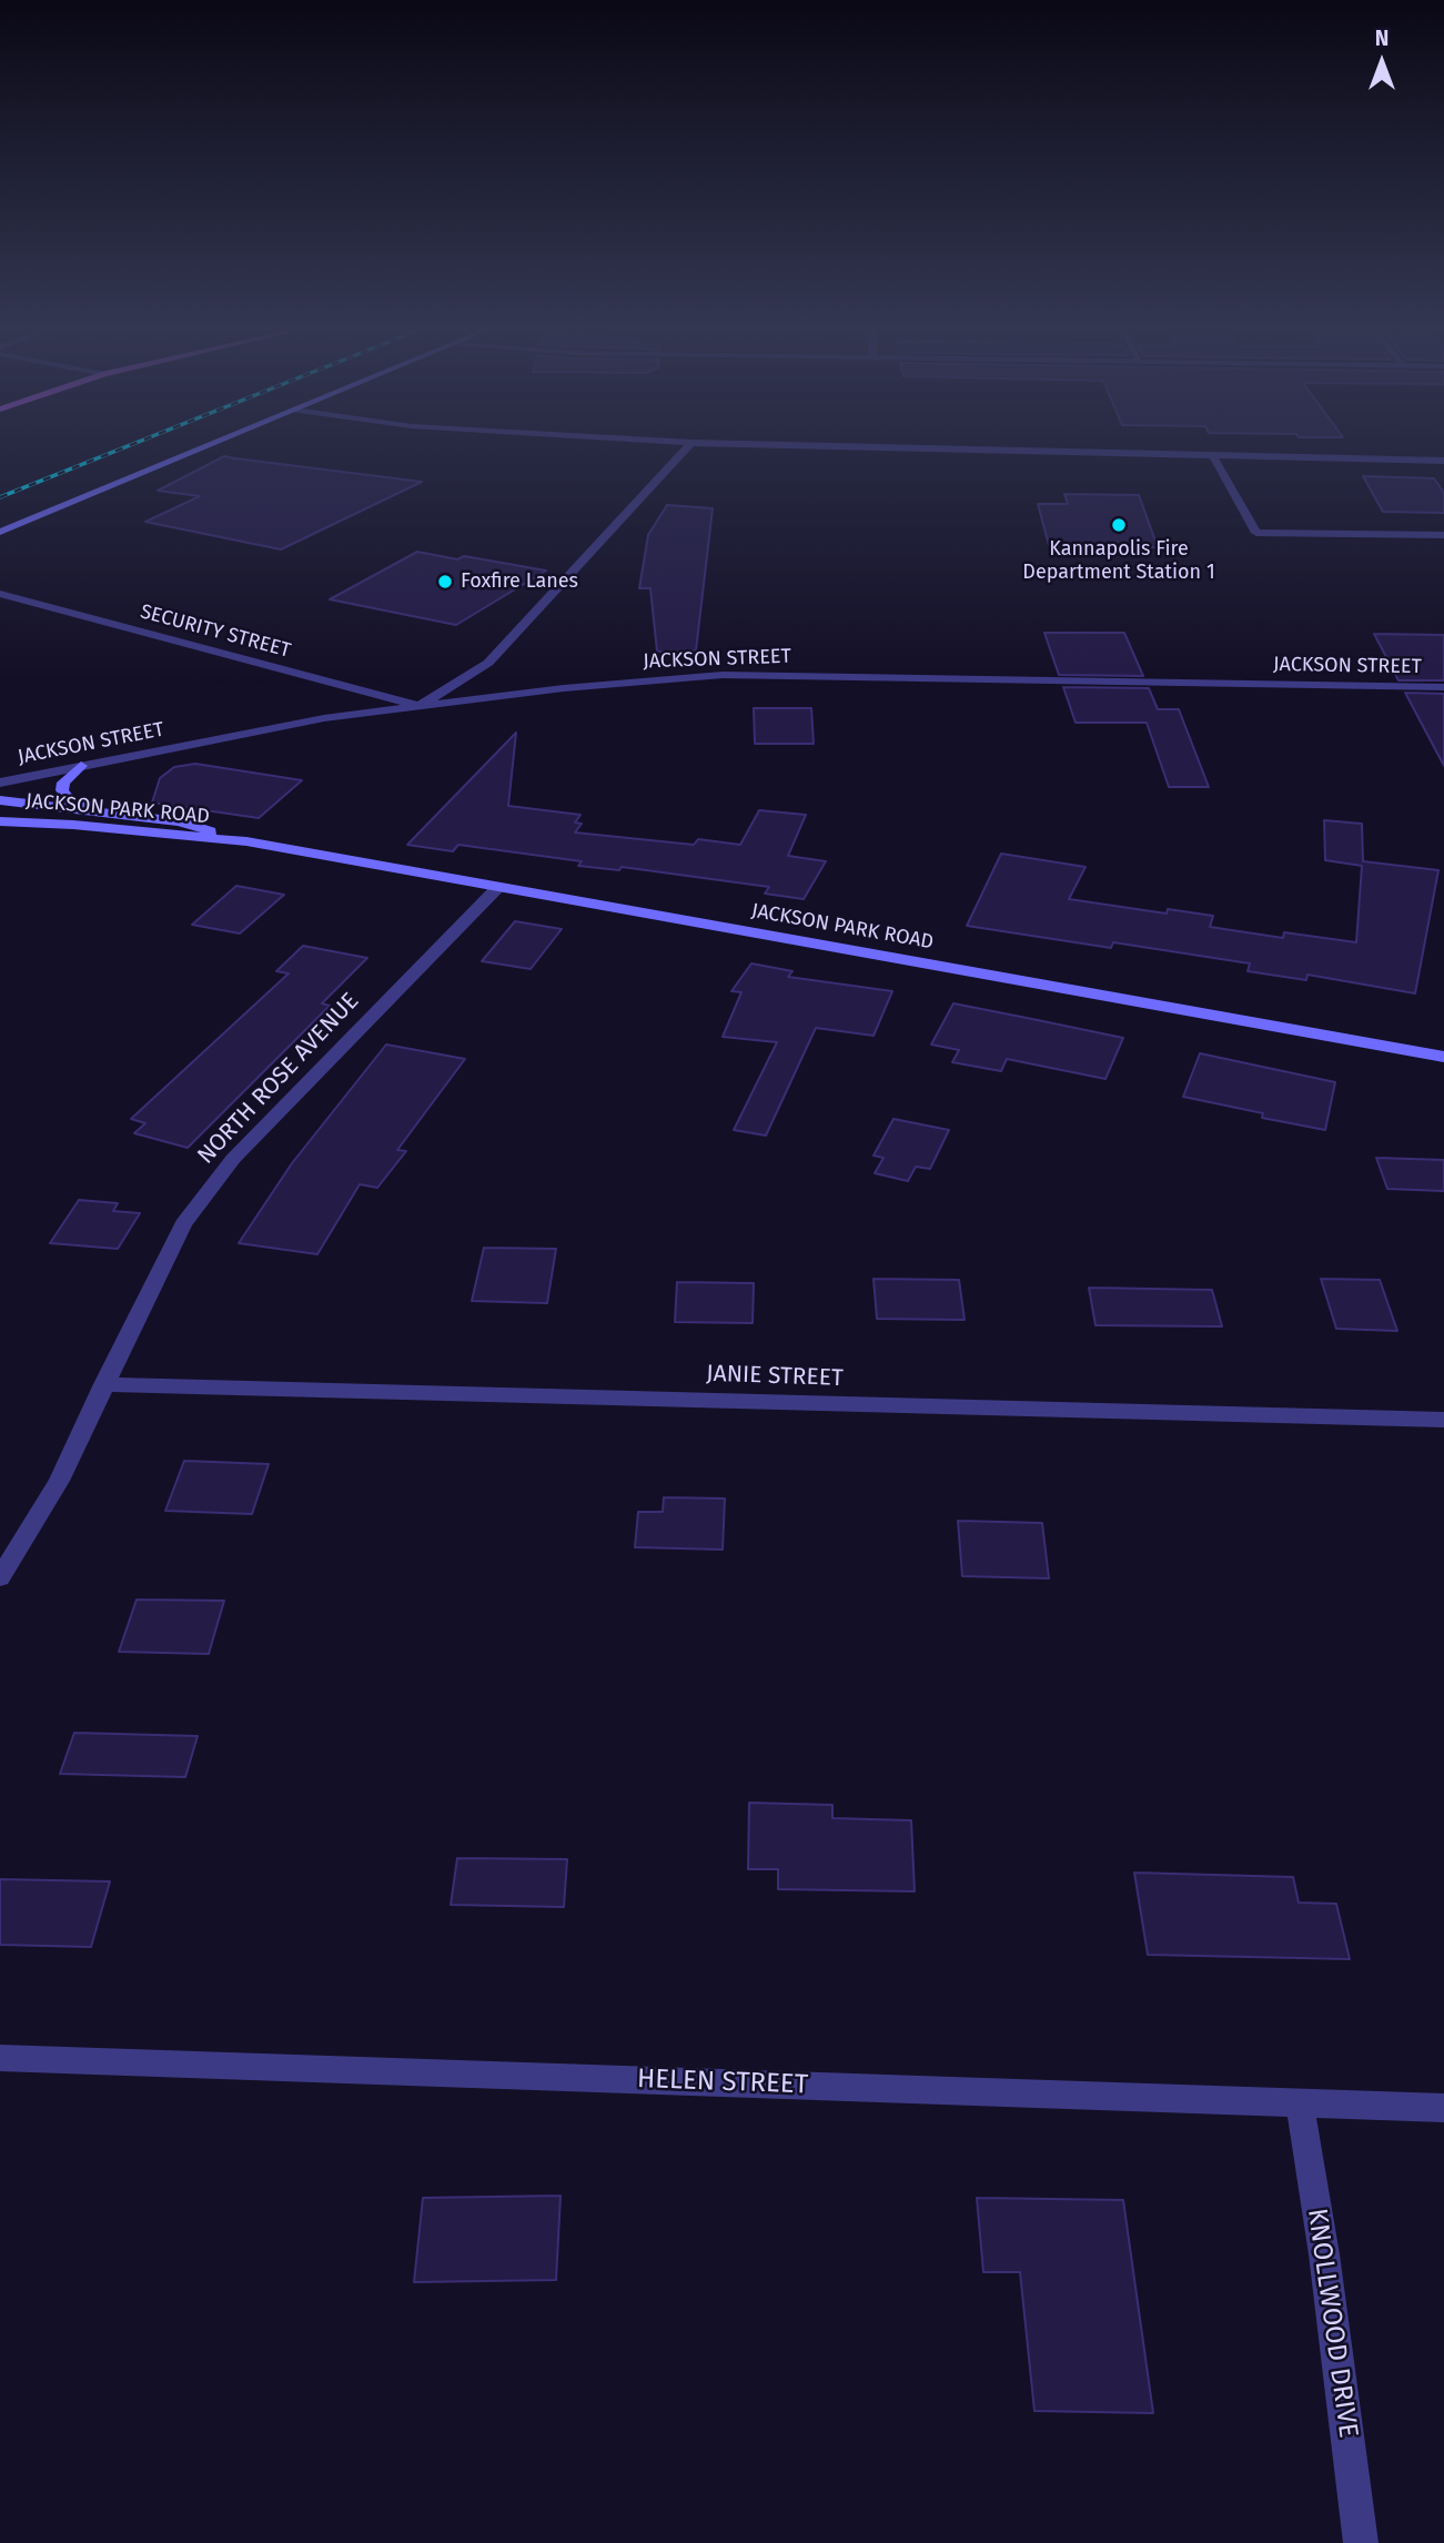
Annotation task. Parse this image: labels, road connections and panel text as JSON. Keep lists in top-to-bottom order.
{
  "streets": {
    "main road": ["JACKSON PARK ROAD"],
    "street": [
      "SECURITY STREET",
      "JACKSON STREET",
      "NORTH ROSE AVENUE",
      "JANIE STREET",
      "HELEN STREET",
      "KNOLLWOOD DRIVE"
    ]
  },
  "crossings": [
    ["SECURITY STREET", "JACKSON STREET"],
    ["JACKSON PARK ROAD", "NORTH ROSE AVENUE"],
    ["NORTH ROSE AVENUE", "JANIE STREET"],
    ["HELEN STREET", "KNOLLWOOD DRIVE"]
  ],
  "places": ["Kannapolis Fire Department Station 1", "Foxfire Lanes"],
  "north": "top"
}
